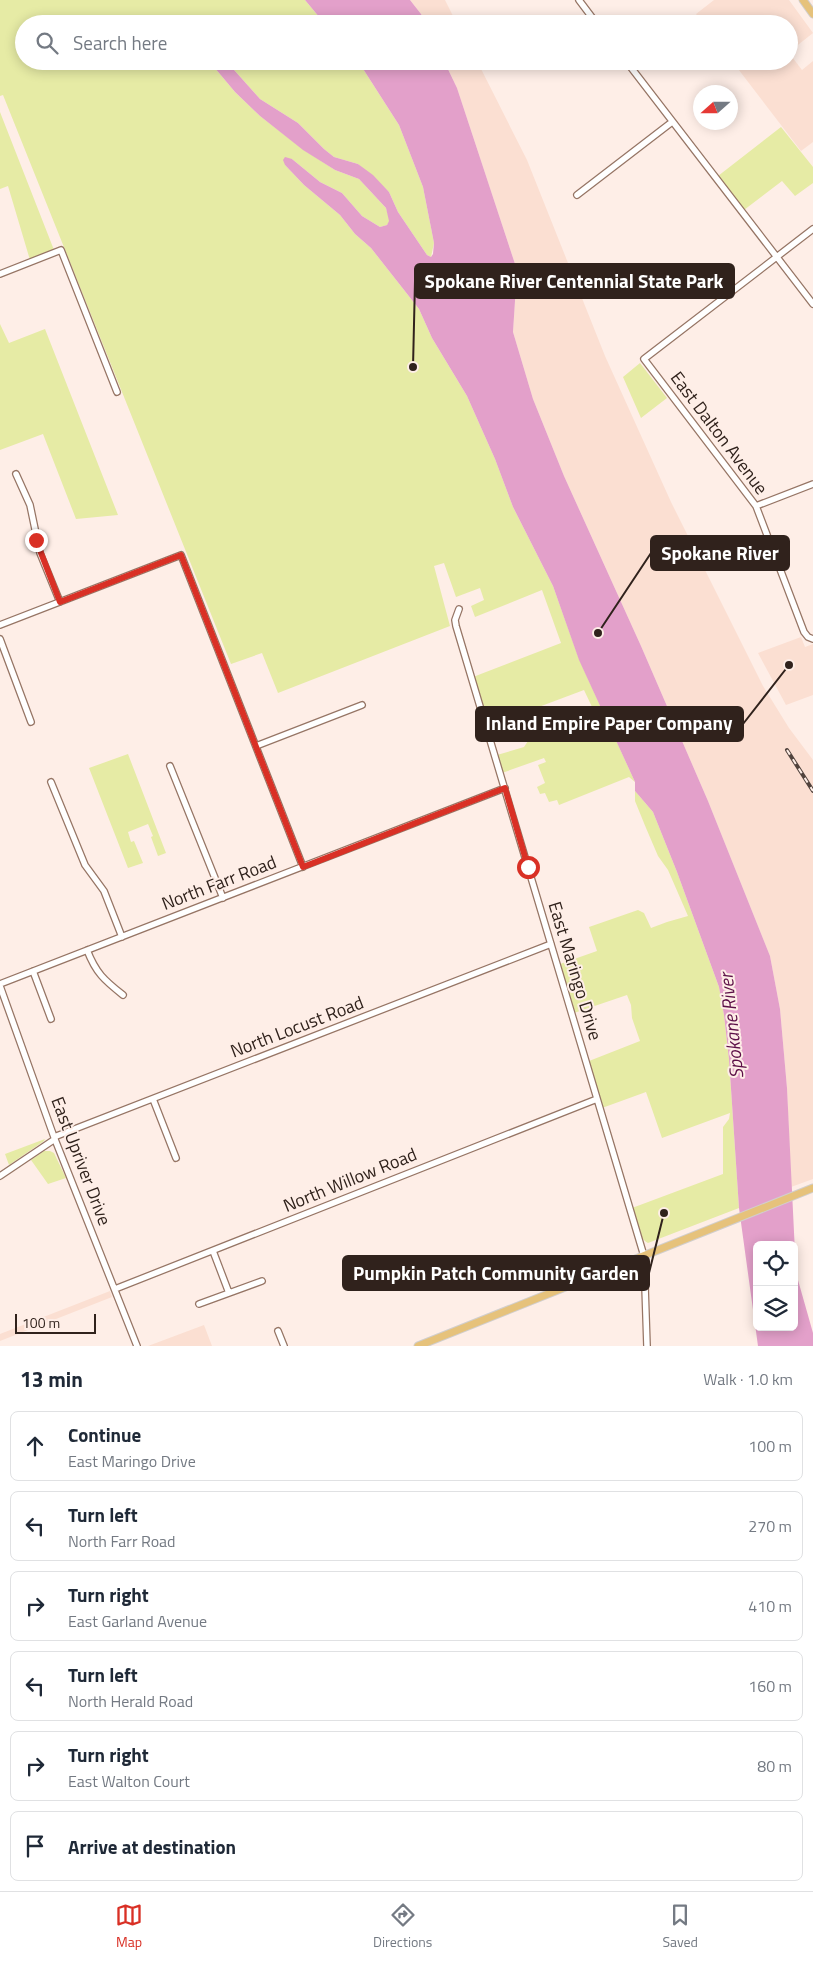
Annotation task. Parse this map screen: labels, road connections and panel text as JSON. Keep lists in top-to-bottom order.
{
  "streets": {
    "street": [
      "East Dalton Avenue",
      "North Farr Road",
      "East Maringo Drive",
      "North Locust Road",
      "East Upriver Drive",
      "North Willow Road"
    ]
  },
  "crossings": [
    ["North Farr Road", "East Maringo Drive"],
    ["North Farr Road", "East Upriver Drive"],
    ["East Maringo Drive", "North Locust Road"],
    ["East Maringo Drive", "North Willow Road"],
    ["North Locust Road", "East Upriver Drive"],
    ["East Upriver Drive", "North Willow Road"]
  ],
  "water": ["Spokane River"],
  "places": [
    "Spokane River Centennial State Park",
    "Spokane River",
    "Inland Empire Paper Company",
    "Pumpkin Patch Community Garden"
  ],
  "scale_bar": "100 m",
  "north": "left",
  "page": {
    "search": "Search here",
    "scale": "100 m",
    "heading": ["13 min", "Walk · 1.0 km"],
    "list": [
      ["Continue", "East Maringo Drive", "100 m"],
      ["Turn left", "North Farr Road", "270 m"],
      ["Turn right", "East Garland Avenue", "410 m"],
      ["Turn left", "North Herald Road", "160 m"],
      ["Turn right", "East Walton Court", "80 m"],
      "Arrive at destination"
    ],
    "nav": ["Map", "Directions", "Saved"]
  }
}
